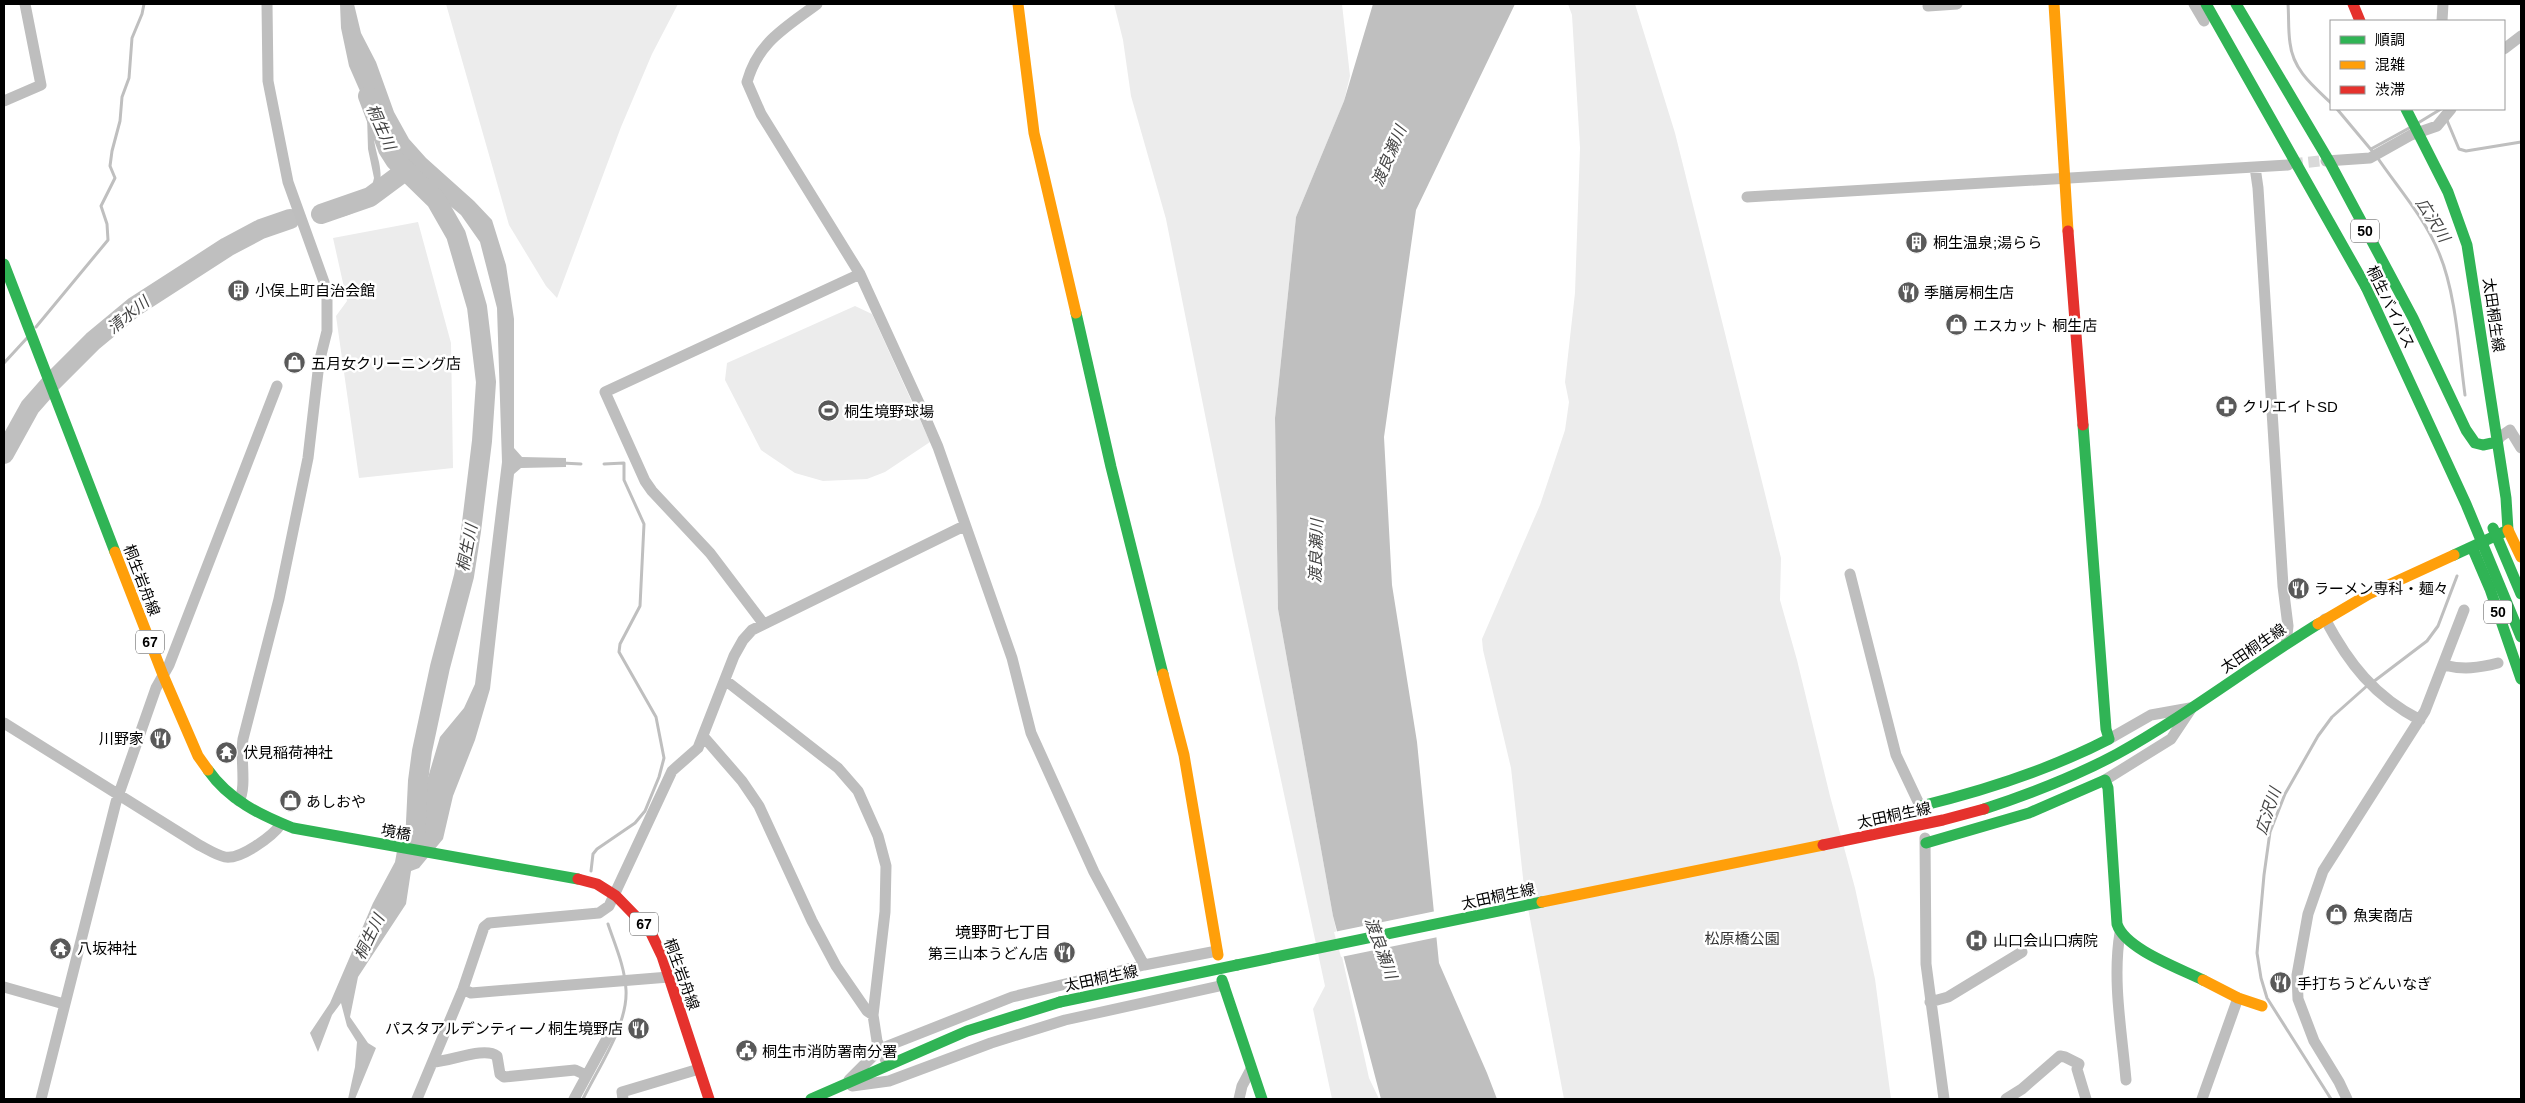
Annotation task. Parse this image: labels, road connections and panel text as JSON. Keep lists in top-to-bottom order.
{
  "streets": {
    "main road": [
      "50",
      "桐生バイパス",
      "太田桐生線",
      "桐生岩舟線",
      "67",
      "境橋"
    ]
  },
  "crossings": [
    ["50", "太田桐生線"],
    ["桐生岩舟線", "境橋"]
  ],
  "districts": ["境野町七丁目"],
  "water": [
    "桐生川",
    "渡良瀬川",
    "広沢川",
    "清水川"
  ],
  "parks": ["松原橋公園"],
  "places": {
    "building": ["桐生温泉;湯らら", "小俣上町自治会館"],
    "restaurant": [
      "季膳房桐生店",
      "ラーメン専科・麺々",
      "川野家",
      "第三山本うどん店",
      "手打ちうどんいなぎ",
      "パスタアルデンティーノ桐生境野店"
    ],
    "shop": [
      "エスカット 桐生店",
      "五月女クリーニング店",
      "あしおや",
      "魚実商店"
    ],
    "pharmacy": ["クリエイトSD"],
    "sports": ["桐生境野球場"],
    "temple": ["伏見稲荷神社", "八坂神社"],
    "hospital": ["山口会山口病院"],
    "public building": ["桐生市消防署南分署"]
  },
  "legend": ["順調", "混雑", "渋滞"]
}
